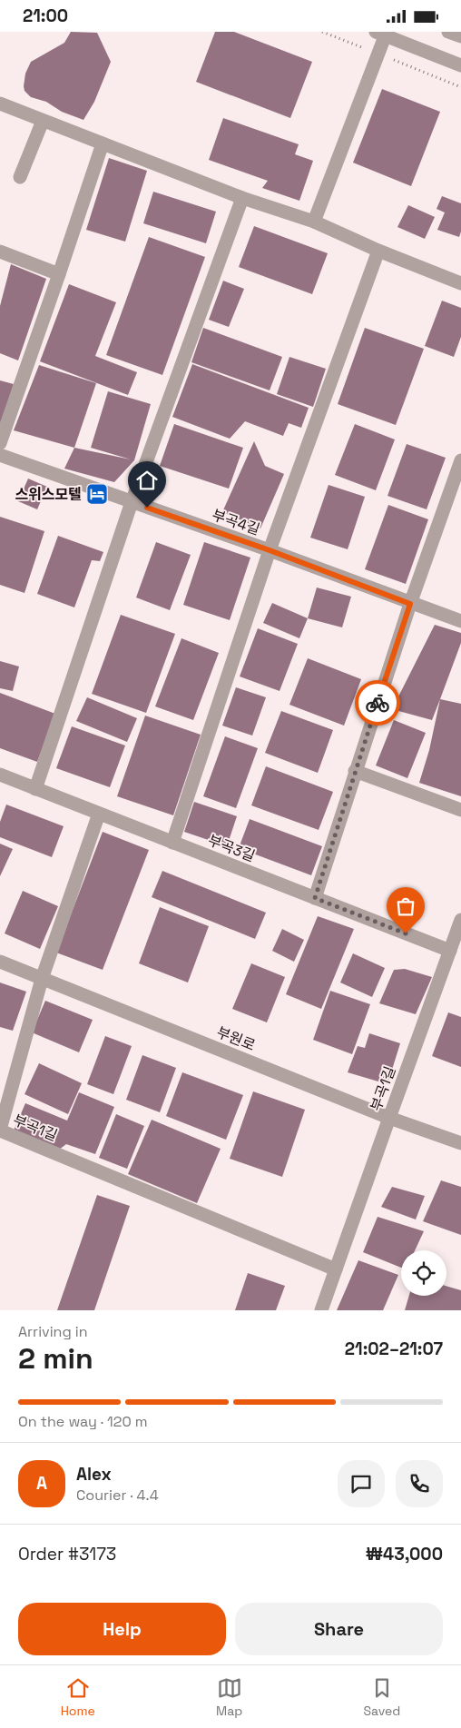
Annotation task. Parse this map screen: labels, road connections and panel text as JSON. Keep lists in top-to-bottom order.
{
  "streets": {
    "street": [
      "부곡4길",
      "부곡3길",
      "부원로",
      "부곡1길"
    ]
  },
  "crossings": [
    ["부곡3길", "부곡1길"],
    ["부원로", "부곡1길"]
  ],
  "places": {
    "hotel": ["스위스모텔"]
  },
  "page": {
    "status": "21:00",
    "heading": ["2 min", "Arriving in", "21:02–21:07"],
    "panel": [
      "Alex",
      "Courier · 4.4",
      "Order #3173",
      "₩43,000"
    ],
    "bar": "On the way · 120 m",
    "round": "A",
    "buttons": ["Help", "Share"],
    "tabs": ["Home", "Map", "Saved"]
  }
}
